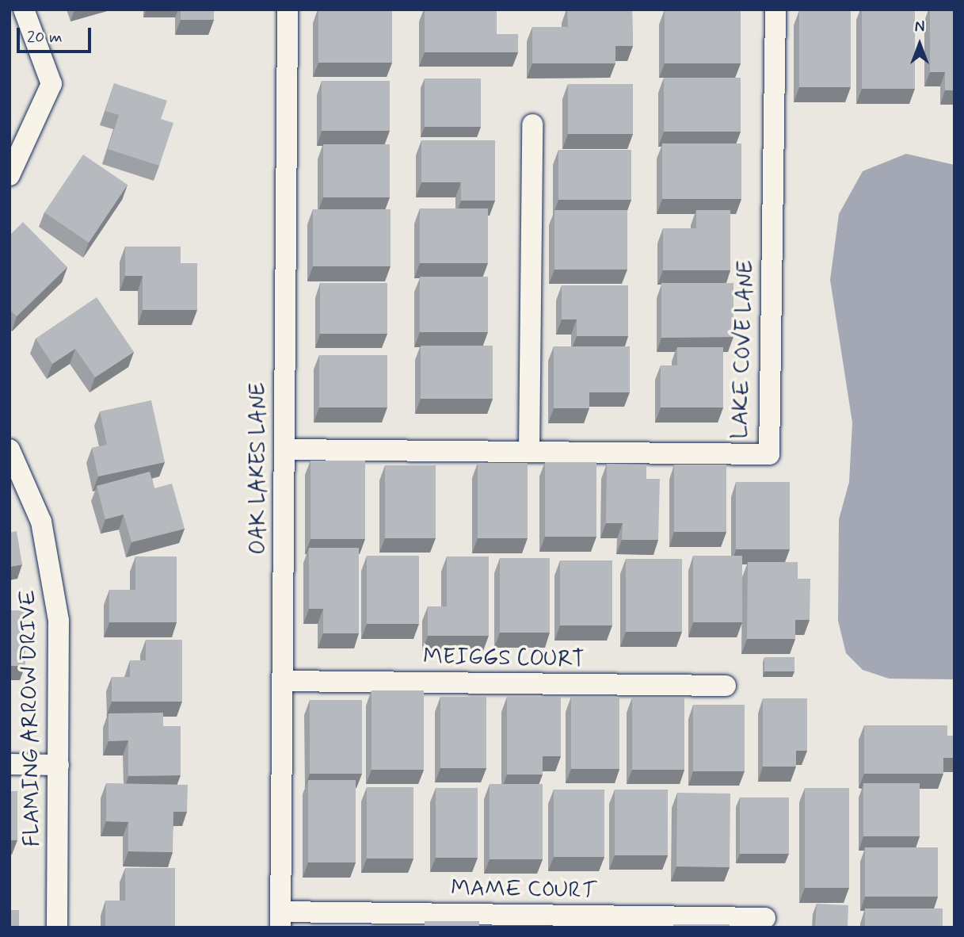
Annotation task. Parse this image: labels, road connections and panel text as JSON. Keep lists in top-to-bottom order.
{
  "streets": {
    "street": [
      "LAKE COVE LANE",
      "OAK LAKES LANE",
      "MEIGGS COURT",
      "FLAMING ARROW DRIVE",
      "MAME COURT"
    ]
  },
  "crossings": [
    ["LAKE COVE LANE", "OAK LAKES LANE"],
    ["OAK LAKES LANE", "MEIGGS COURT"],
    ["OAK LAKES LANE", "MAME COURT"]
  ],
  "scale_bar": "20 m",
  "north": "top"
}
